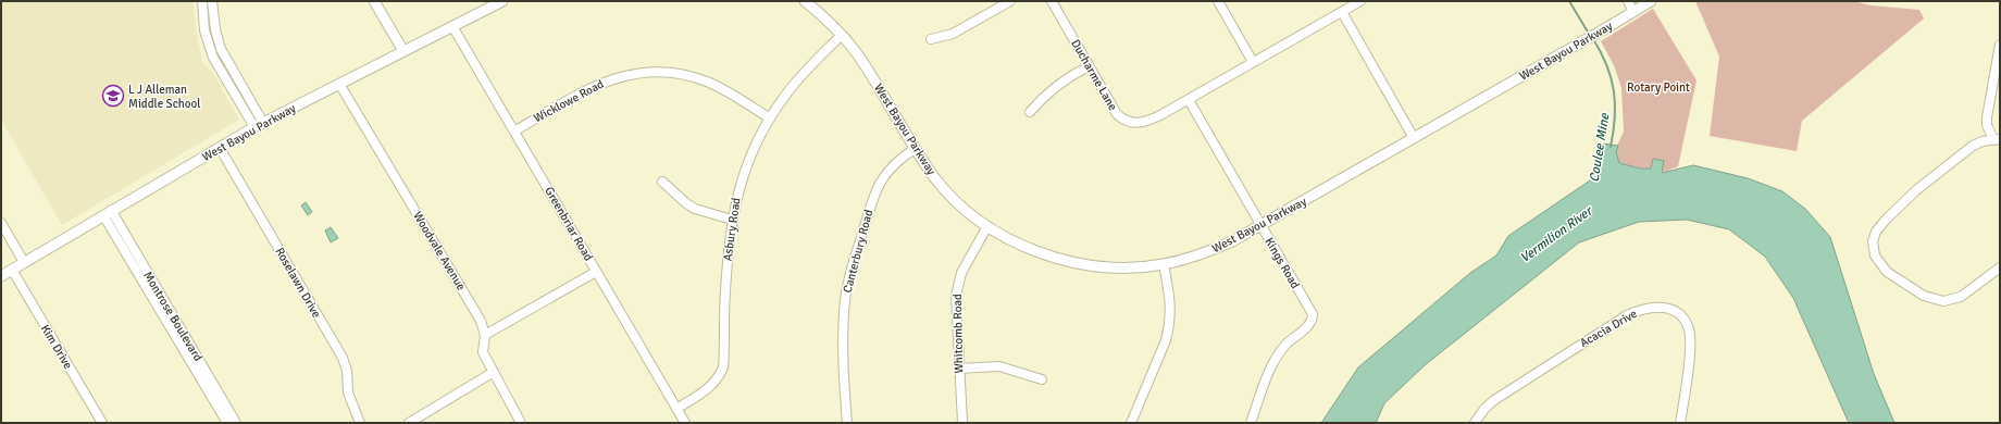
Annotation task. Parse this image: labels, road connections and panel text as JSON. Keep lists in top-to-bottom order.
{
  "streets": {
    "street": [
      "West Bayou Parkway",
      "Ducharme Lane",
      "Wicklowe Road",
      "Greenbriar Road",
      "Asbury Road",
      "Woodvale Avenue",
      "Canterbury Road",
      "Kings Road",
      "Roselawn Drive",
      "Montrose Boulevard",
      "Acacia Drive",
      "Whitcomb Road",
      "Kim Drive"
    ]
  },
  "crossings": [
    ["West Bayou Parkway", "Greenbriar Road"],
    ["West Bayou Parkway", "Asbury Road"],
    ["West Bayou Parkway", "Woodvale Avenue"],
    ["West Bayou Parkway", "Canterbury Road"],
    ["West Bayou Parkway", "Kings Road"],
    ["West Bayou Parkway", "Roselawn Drive"],
    ["West Bayou Parkway", "Montrose Boulevard"],
    ["West Bayou Parkway", "Whitcomb Road"],
    ["West Bayou Parkway", "Kim Drive"],
    ["Ducharme Lane", "Kings Road"],
    ["Wicklowe Road", "Greenbriar Road"],
    ["Wicklowe Road", "Asbury Road"],
    ["Greenbriar Road", "Asbury Road"]
  ],
  "water": ["Coulee Mine", "Vermilion River"],
  "parks": ["Rotary Point"],
  "places": {
    "school or university": ["L J Alleman Middle School"]
  }
}
